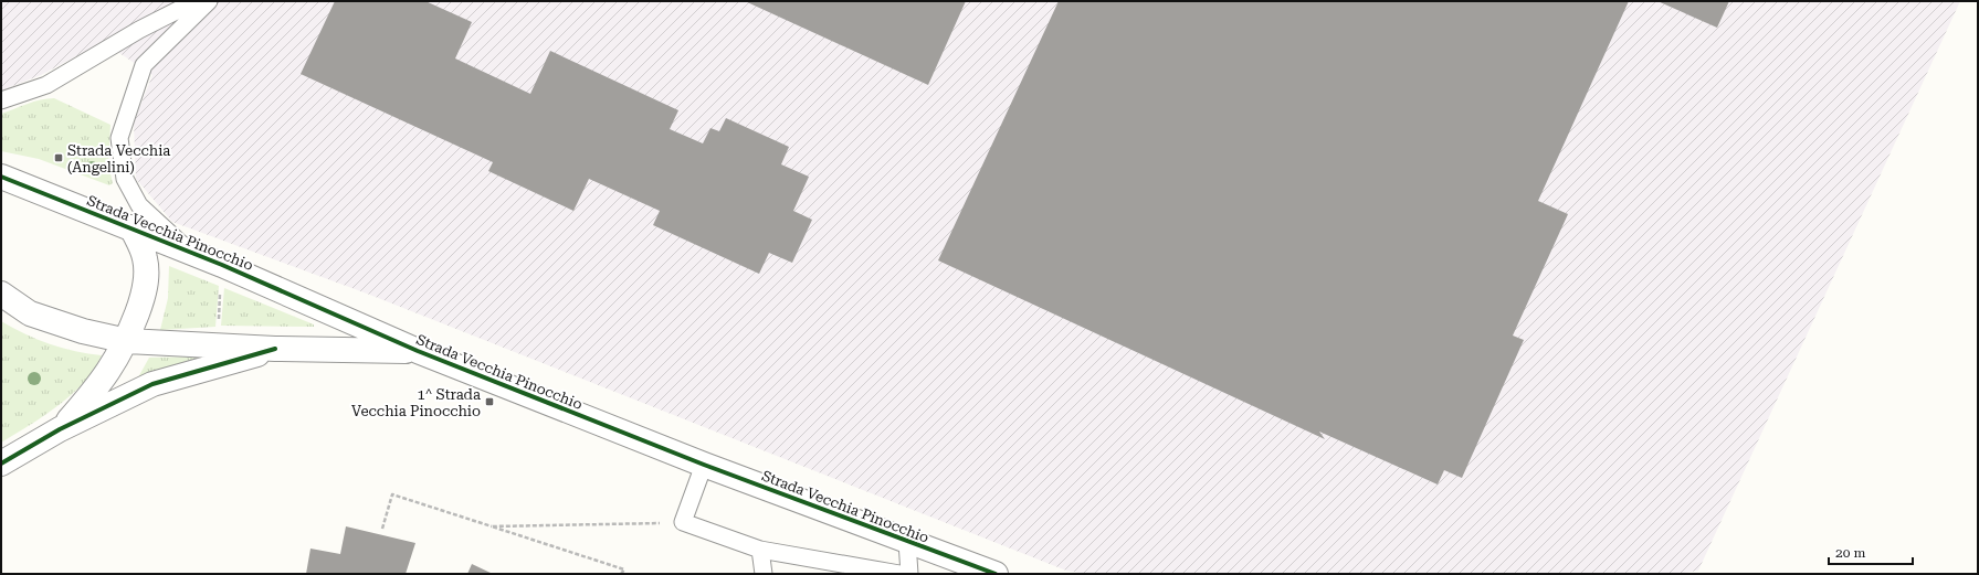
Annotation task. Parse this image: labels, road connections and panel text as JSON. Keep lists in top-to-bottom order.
{
  "streets": {
    "street": ["Strada Vecchia Pinocchio"]
  },
  "places": {
    "transit": ["Strada Vecchia (Angelini)", "1^ Strada Vecchia Pinocchio"]
  },
  "scale_bar": "20 m"
}
